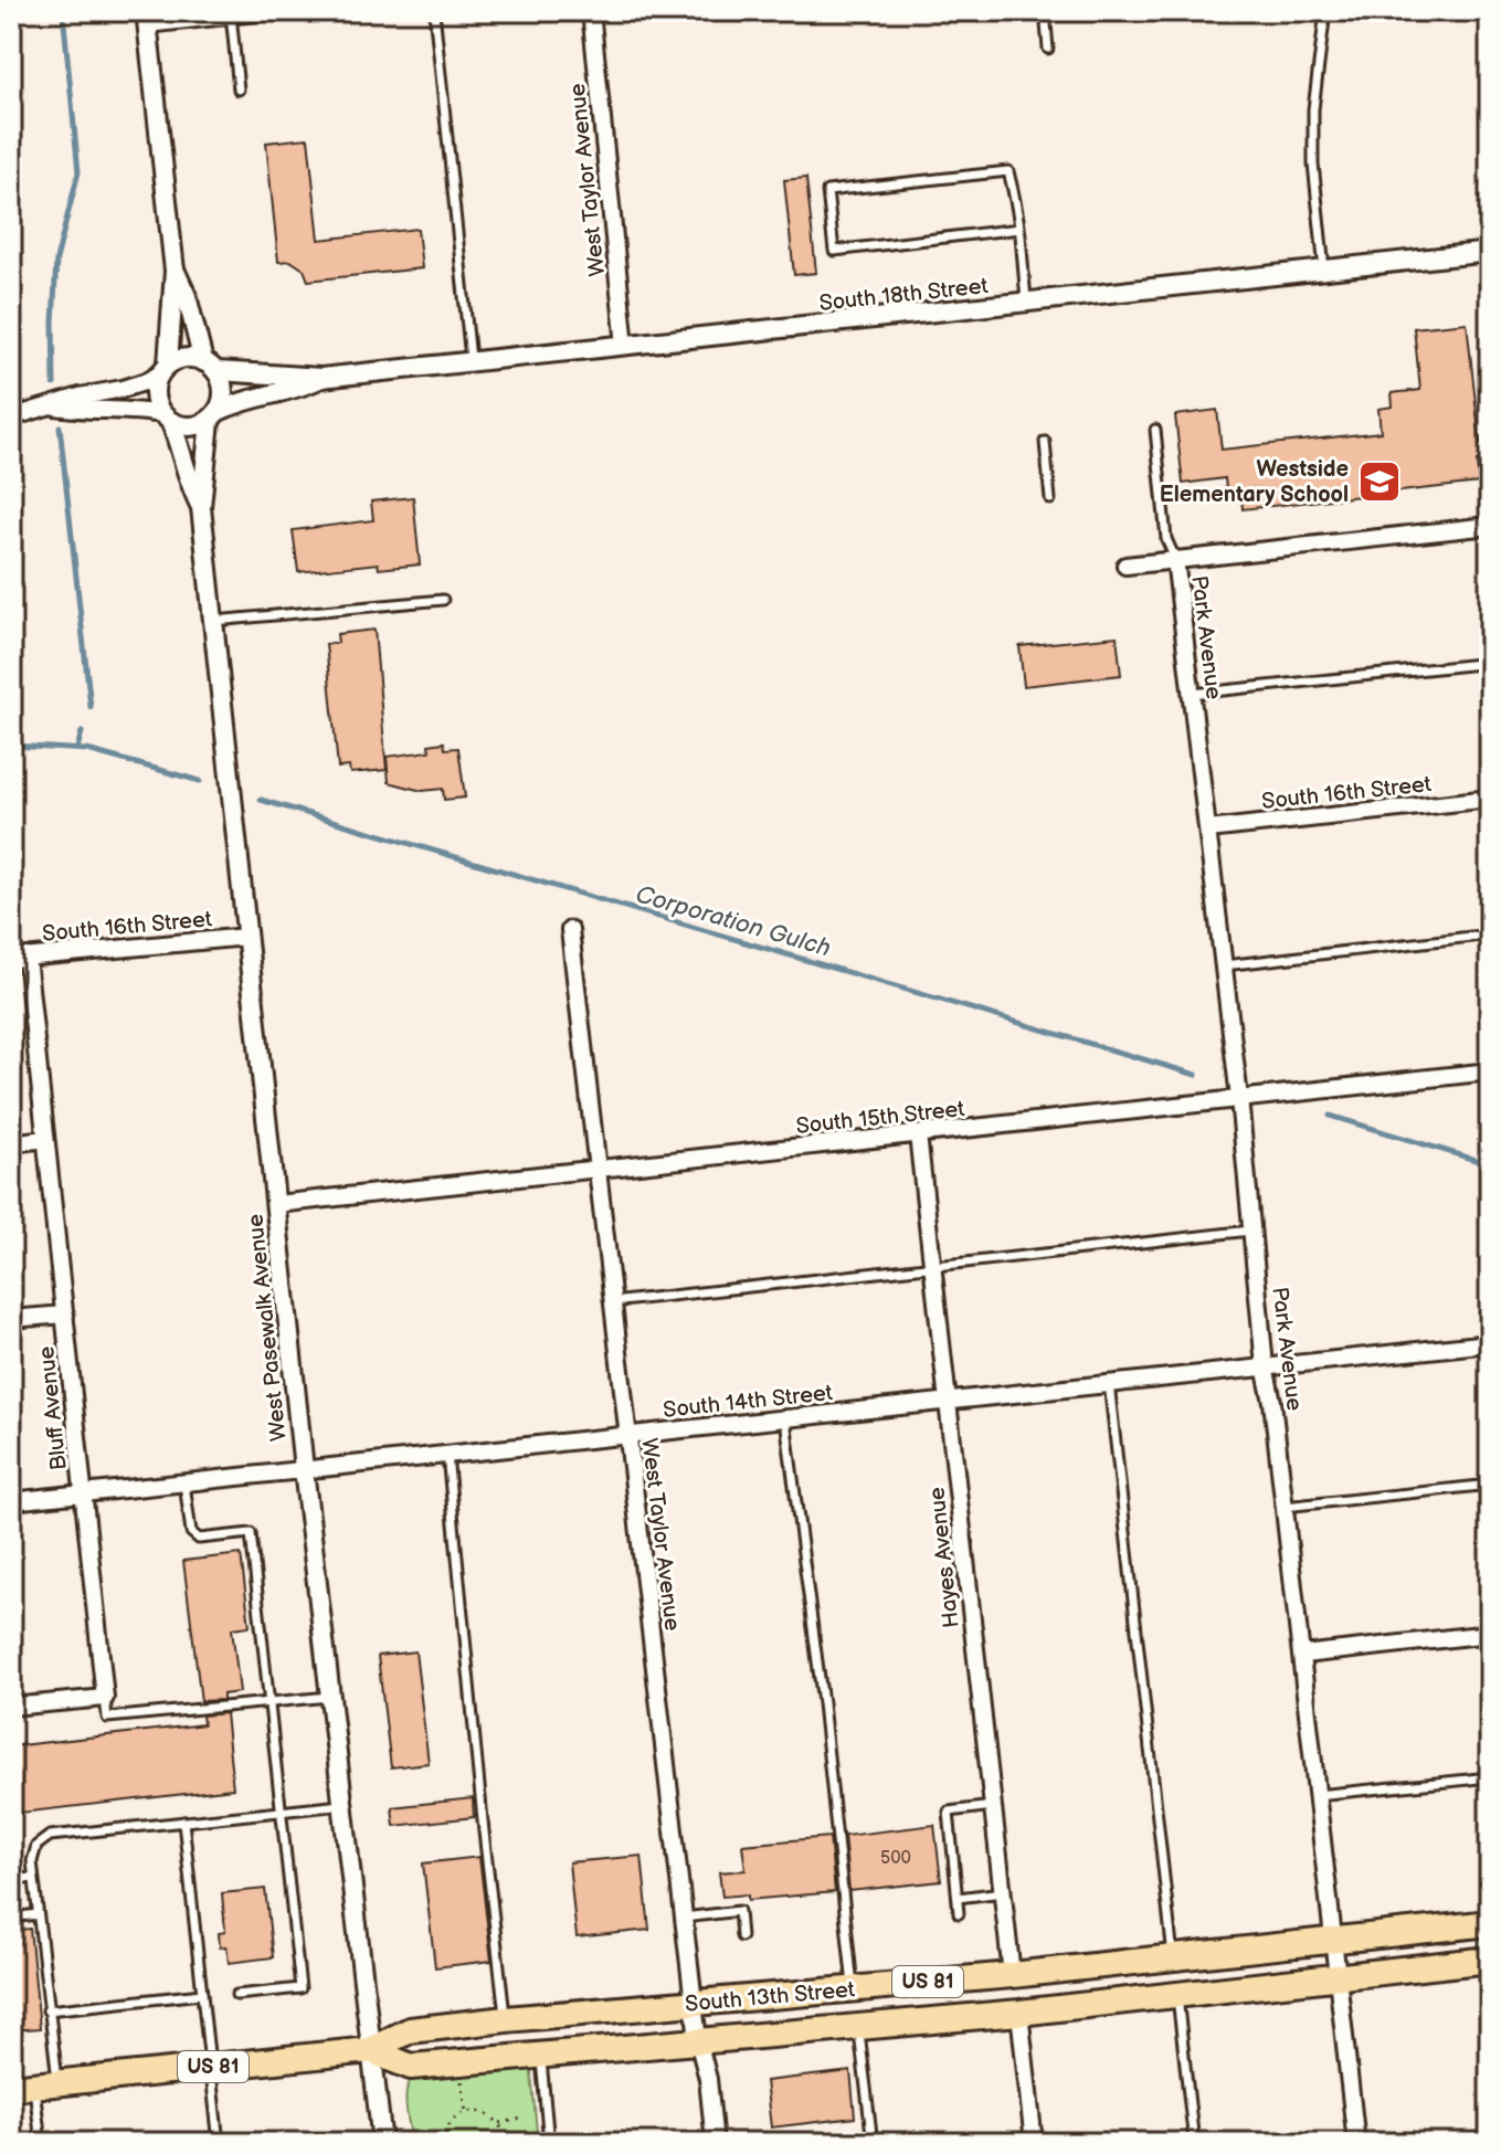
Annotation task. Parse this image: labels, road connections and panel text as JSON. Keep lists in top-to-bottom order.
{
  "streets": {
    "highway": ["US 81", "South 13th Street"],
    "street": [
      "West Taylor Avenue",
      "South 18th Street",
      "Park Avenue",
      "South 16th Street",
      "South 15th Street",
      "West Pasewalk Avenue",
      "South 14th Street",
      "Bluff Avenue",
      "Hayes Avenue"
    ]
  },
  "crossings": [
    ["West Taylor Avenue", "South 18th Street"],
    ["West Taylor Avenue", "South 15th Street"],
    ["West Taylor Avenue", "South 14th Street"],
    ["West Taylor Avenue", "South 13th Street"],
    ["South 18th Street", "West Pasewalk Avenue"],
    ["Park Avenue", "South 16th Street"],
    ["Park Avenue", "South 15th Street"],
    ["Park Avenue", "South 14th Street"],
    ["Park Avenue", "South 13th Street"],
    ["South 16th Street", "West Pasewalk Avenue"],
    ["South 16th Street", "Bluff Avenue"],
    ["South 15th Street", "West Pasewalk Avenue"],
    ["South 15th Street", "Hayes Avenue"],
    ["West Pasewalk Avenue", "South 14th Street"],
    ["West Pasewalk Avenue", "South 13th Street"],
    ["South 14th Street", "Bluff Avenue"],
    ["South 14th Street", "Hayes Avenue"],
    ["Hayes Avenue", "South 13th Street"]
  ],
  "water": ["Corporation Gulch"],
  "places": {
    "school or university": ["Westside Elementary School"]
  },
  "house_numbers": ["500"]
}
